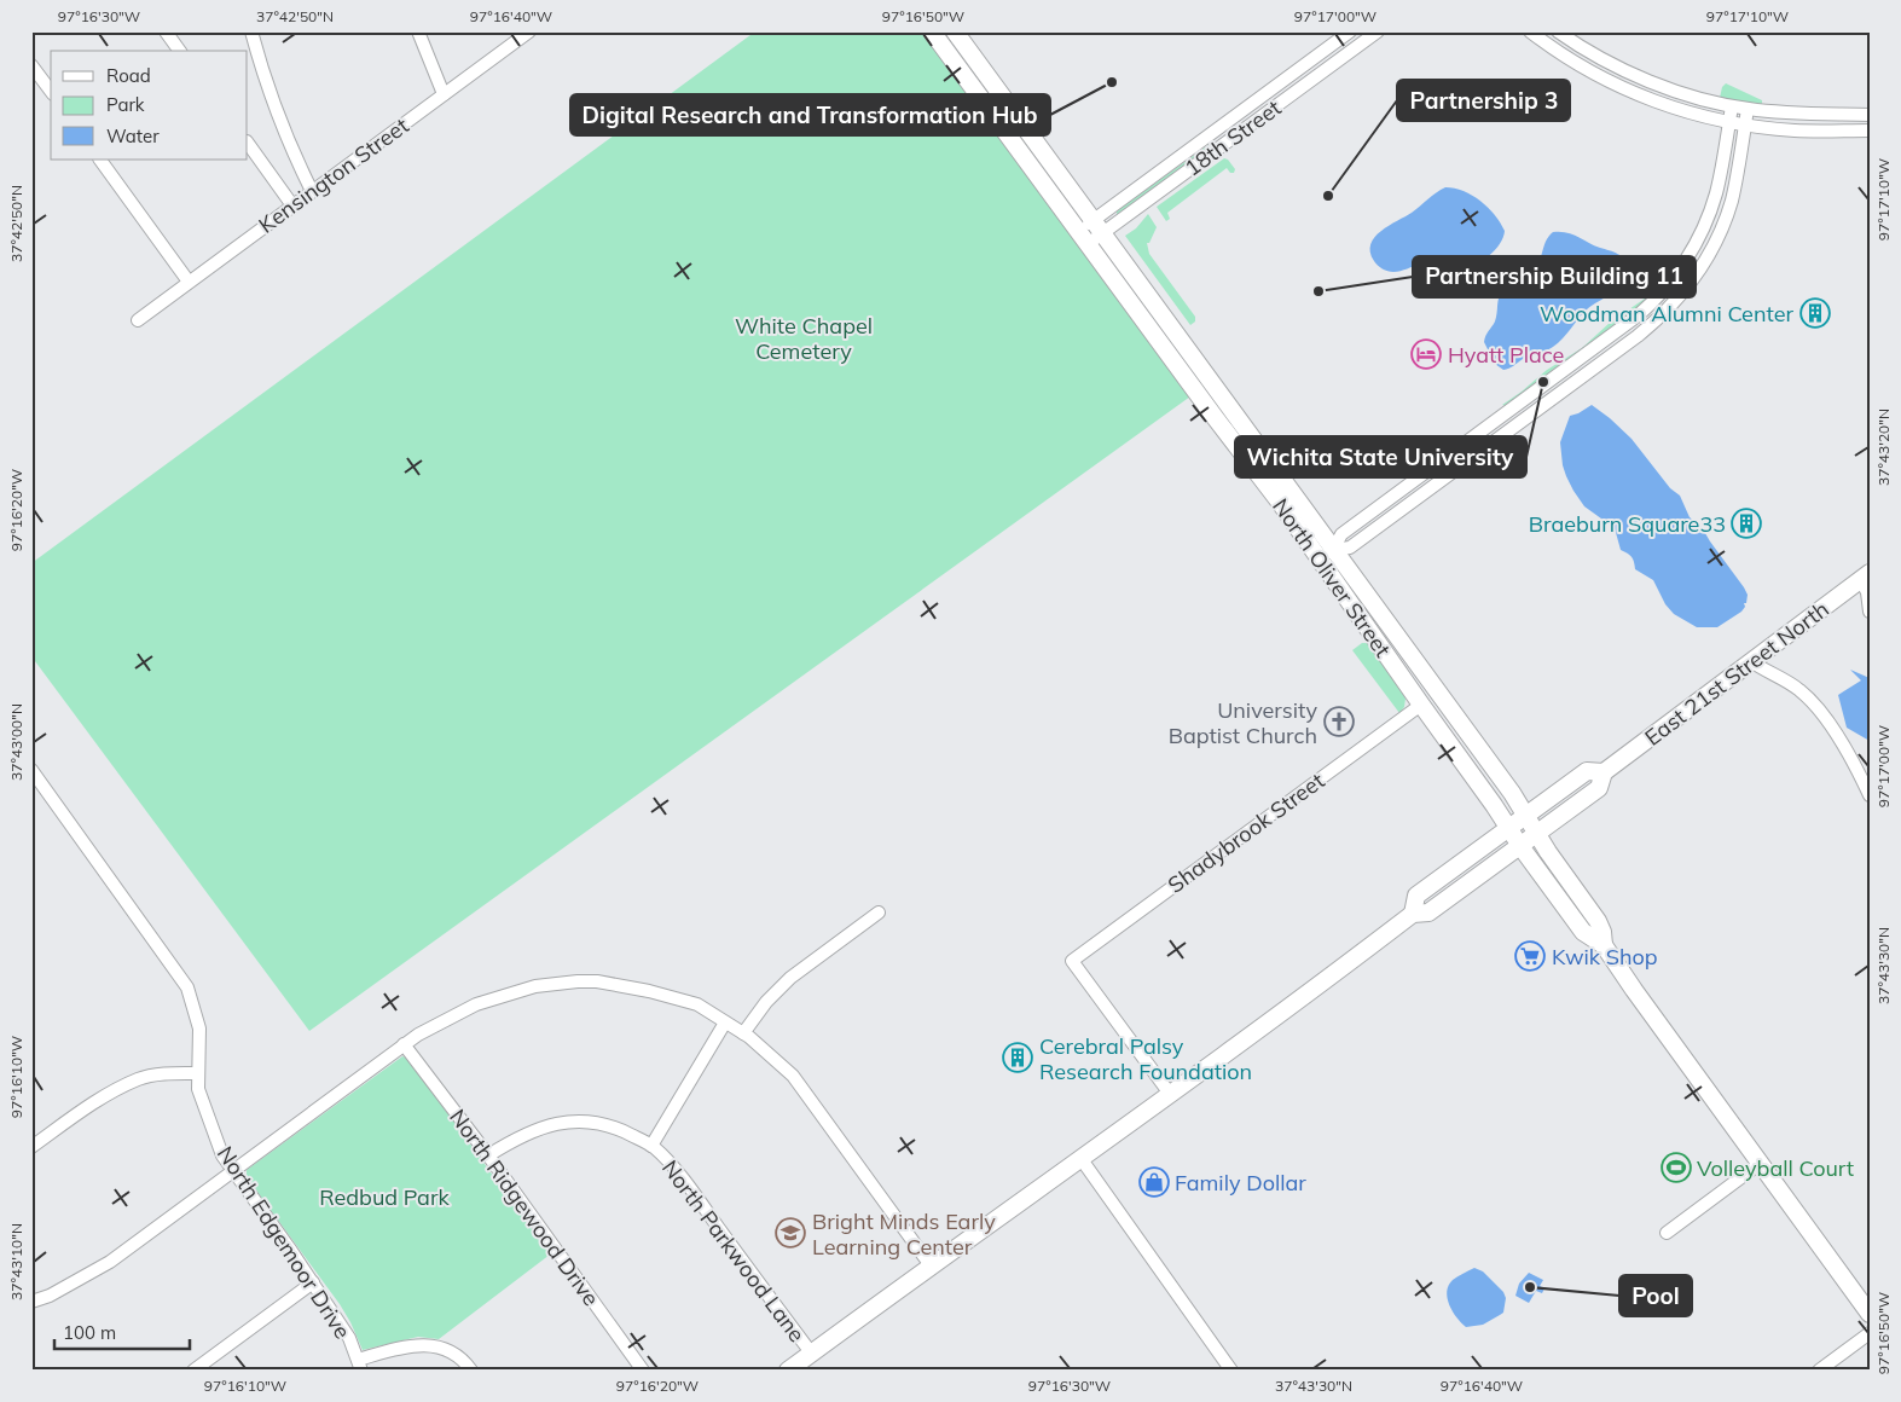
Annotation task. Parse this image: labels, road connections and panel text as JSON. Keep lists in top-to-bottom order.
{
  "streets": {
    "main road": ["North Oliver Street", "East 21st Street North"],
    "street": [
      "18th Street",
      "Kensington Street",
      "Shadybrook Street",
      "North Ridgewood Drive",
      "North Edgemoor Drive",
      "North Parkwood Lane"
    ]
  },
  "crossings": [
    ["18th Street", "North Oliver Street"],
    ["North Oliver Street", "East 21st Street North"],
    ["North Oliver Street", "Shadybrook Street"],
    ["East 21st Street North", "Shadybrook Street"],
    ["East 21st Street North", "North Parkwood Lane"],
    ["North Ridgewood Drive", "North Parkwood Lane"]
  ],
  "parks": ["White Chapel Cemetery", "Redbud Park"],
  "places": {
    "other": [
      "Digital Research and Transformation Hub",
      "Partnership 3",
      "Partnership Building 11",
      "Wichita State University",
      "Pool"
    ],
    "building": ["Woodman Alumni Center", "Braeburn Square33", "Cerebral Palsy Research Foundation"],
    "hotel": ["Hyatt Place"],
    "church": ["University Baptist Church"],
    "supermarket": ["Kwik Shop"],
    "sports": ["Volleyball Court"],
    "shop": ["Family Dollar"],
    "school or university": ["Bright Minds Early Learning Center"]
  },
  "legend": ["Road", "Park", "Water"],
  "scale_bar": "100 m",
  "coordinates": [
    "97°16'30\"W",
    "37°42'50\"N",
    "97°16'40\"W",
    "97°16'50\"W",
    "97°17'00\"W",
    "97°17'10\"W",
    "37°43'20\"N",
    "97°16'20\"W",
    "37°43'00\"N",
    "37°43'30\"N",
    "97°16'10\"W",
    "37°43'10\"N"
  ]
}
